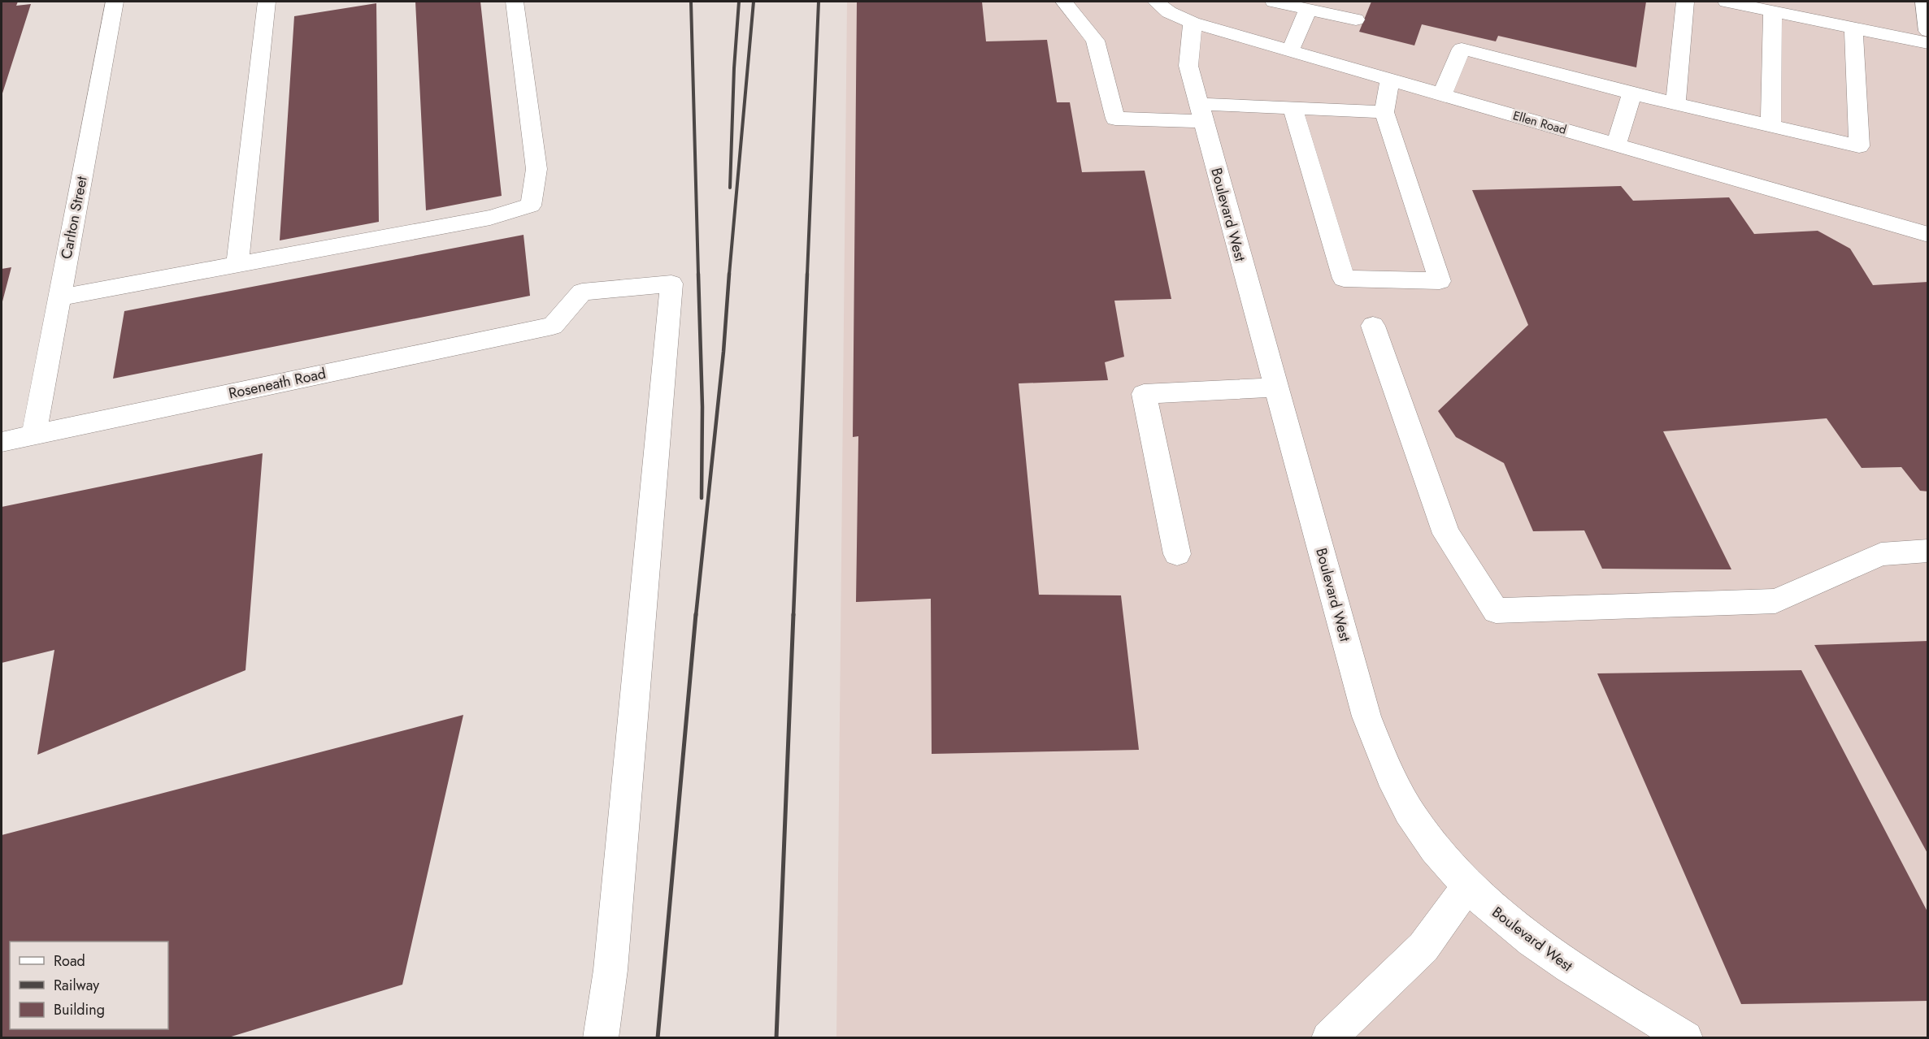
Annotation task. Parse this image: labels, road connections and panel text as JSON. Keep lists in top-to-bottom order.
{
  "streets": {
    "street": [
      "Ellen Road",
      "Boulevard West",
      "Carlton Street",
      "Roseneath Road"
    ]
  },
  "crossings": [
    ["Ellen Road", "Boulevard West"],
    ["Carlton Street", "Roseneath Road"]
  ],
  "legend": ["Road", "Railway", "Building"]
}
